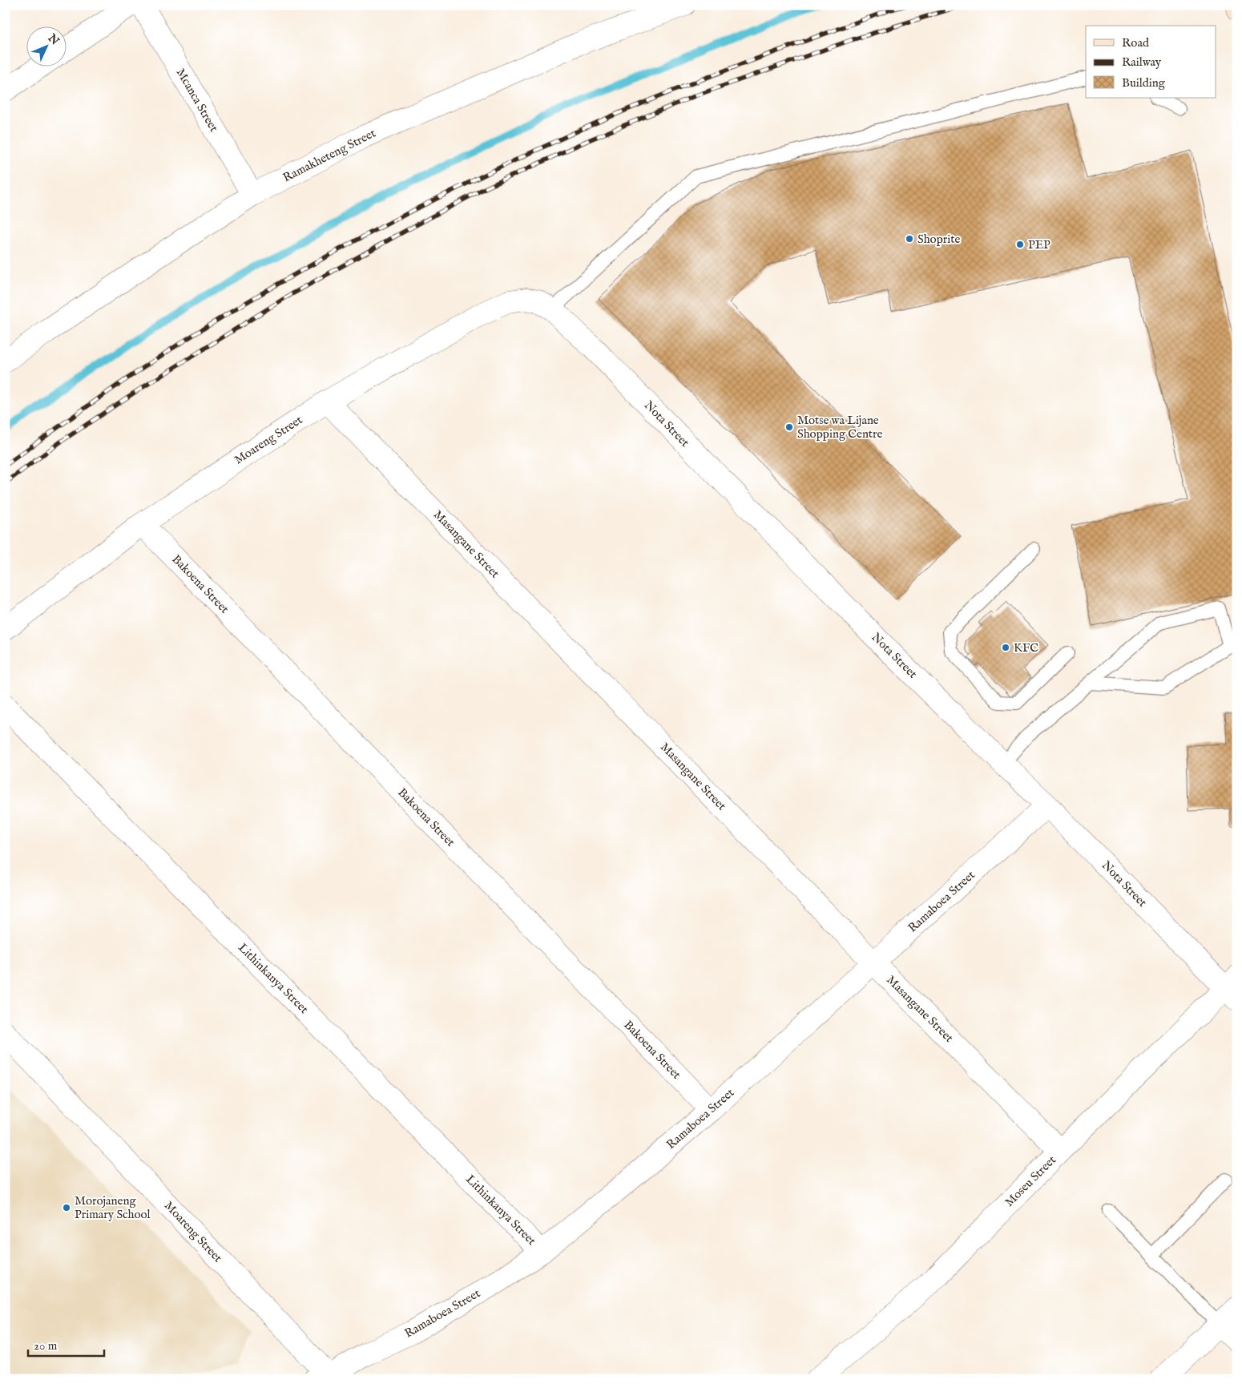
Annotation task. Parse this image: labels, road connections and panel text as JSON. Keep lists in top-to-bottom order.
{
  "streets": {
    "street": [
      "Mcanca Street",
      "Ramakheteng Street",
      "Nota Street",
      "Moareng Street",
      "Masangane Street",
      "Bakoena Street",
      "Ramaboea Street",
      "Lithinkanya Street",
      "Moseu Street"
    ]
  },
  "crossings": [
    ["Mcanca Street", "Ramakheteng Street"],
    ["Nota Street", "Moareng Street"],
    ["Nota Street", "Ramaboea Street"],
    ["Nota Street", "Moseu Street"],
    ["Moareng Street", "Masangane Street"],
    ["Moareng Street", "Bakoena Street"],
    ["Moareng Street", "Ramaboea Street"],
    ["Masangane Street", "Ramaboea Street"],
    ["Masangane Street", "Moseu Street"],
    ["Bakoena Street", "Ramaboea Street"],
    ["Ramaboea Street", "Lithinkanya Street"]
  ],
  "places": [
    "Shoprite",
    "PEP",
    "Motse wa Lijane Shopping Centre",
    "KFC",
    "Morojaneng Primary School"
  ],
  "legend": ["Road", "Railway", "Building"],
  "scale_bar": "20 m",
  "north": "top right"
}
